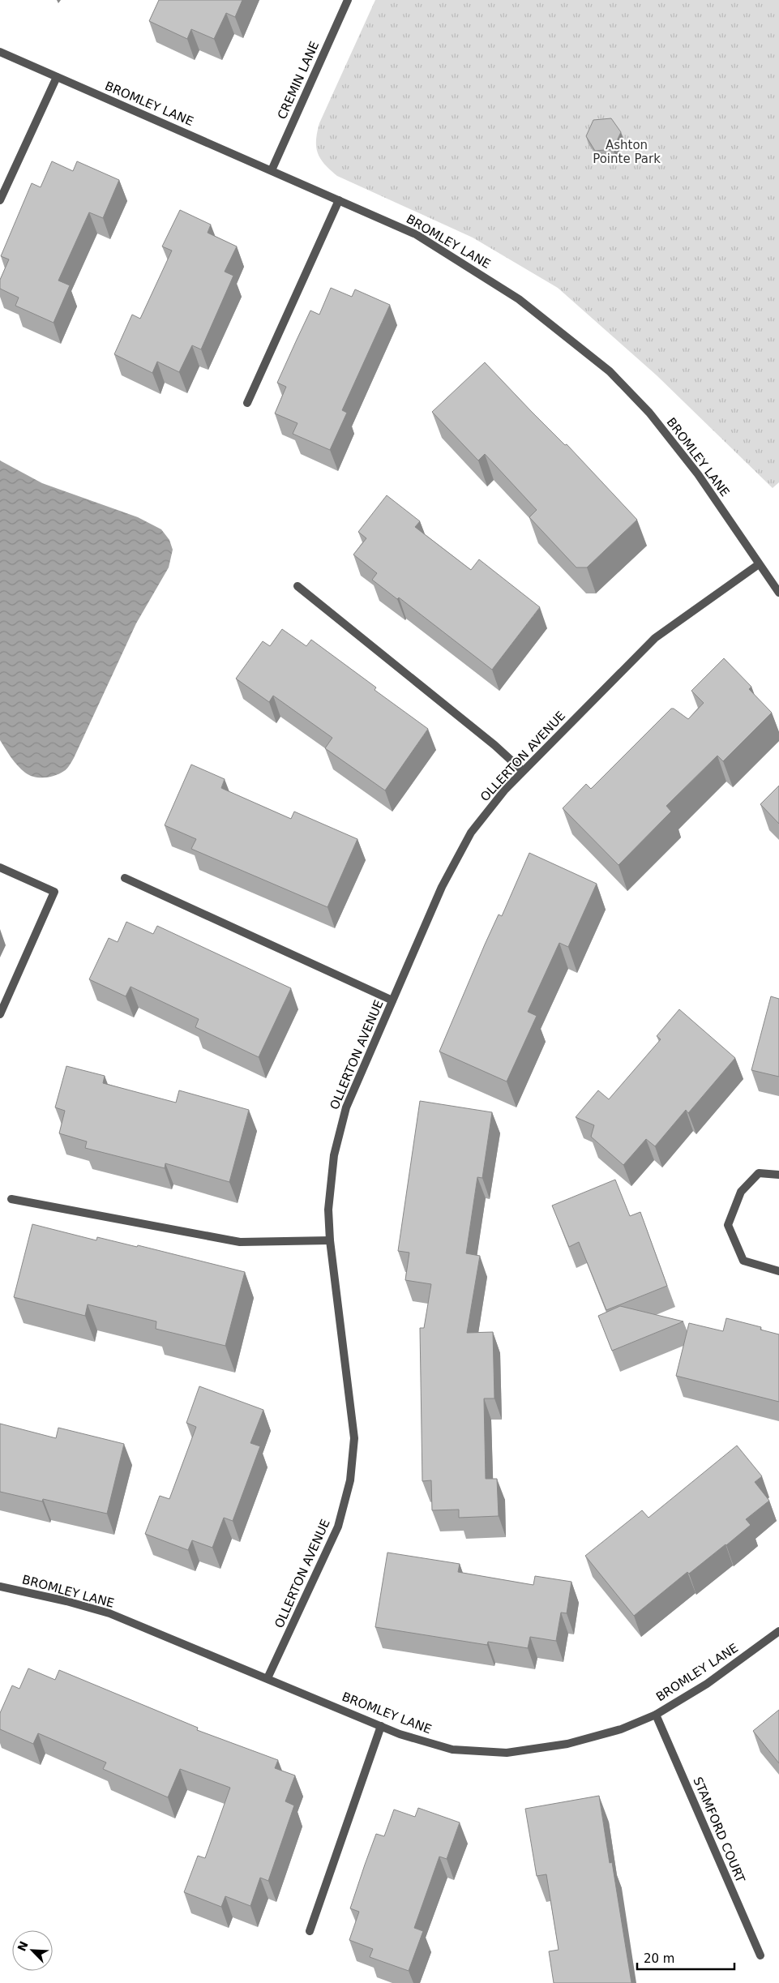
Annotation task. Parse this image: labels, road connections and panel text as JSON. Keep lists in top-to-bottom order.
{
  "streets": {
    "street": [
      "CREMIN LANE",
      "BROMLEY LANE",
      "OLLERTON AVENUE",
      "STAMFORD COURT"
    ]
  },
  "crossings": [
    ["CREMIN LANE", "BROMLEY LANE"],
    ["BROMLEY LANE", "OLLERTON AVENUE"],
    ["BROMLEY LANE", "STAMFORD COURT"]
  ],
  "parks": ["Ashton Pointe Park"],
  "scale_bar": "20 m",
  "north": "top left"
}
